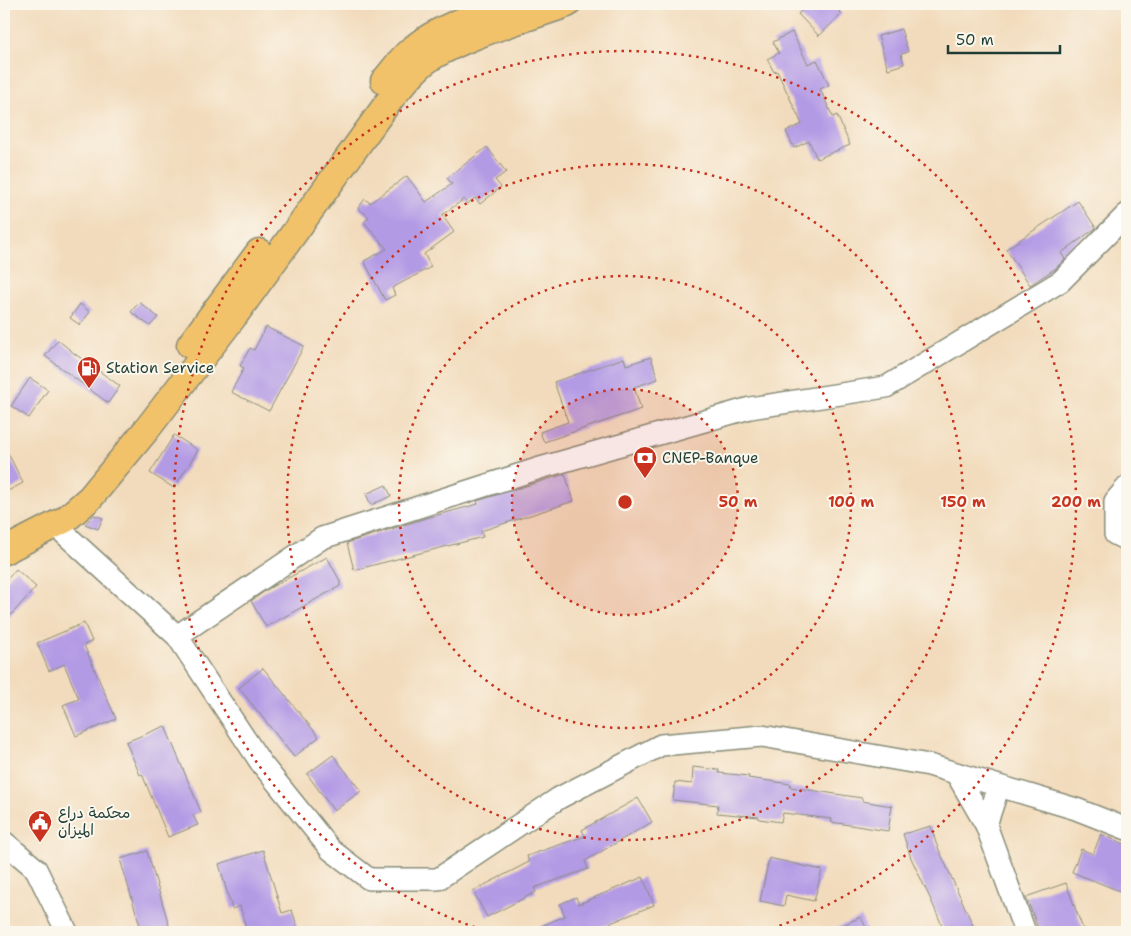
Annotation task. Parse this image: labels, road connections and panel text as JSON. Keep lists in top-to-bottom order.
{
  "places": {
    "fuel station": ["Station Service"],
    "bank": ["CNEP-Banque"],
    "public building": ["محكمة دراع الميزان"]
  },
  "scale_bar": "50 m",
  "rings": [
    "50 m",
    "100 m",
    "150 m",
    "200 m"
  ]
}
